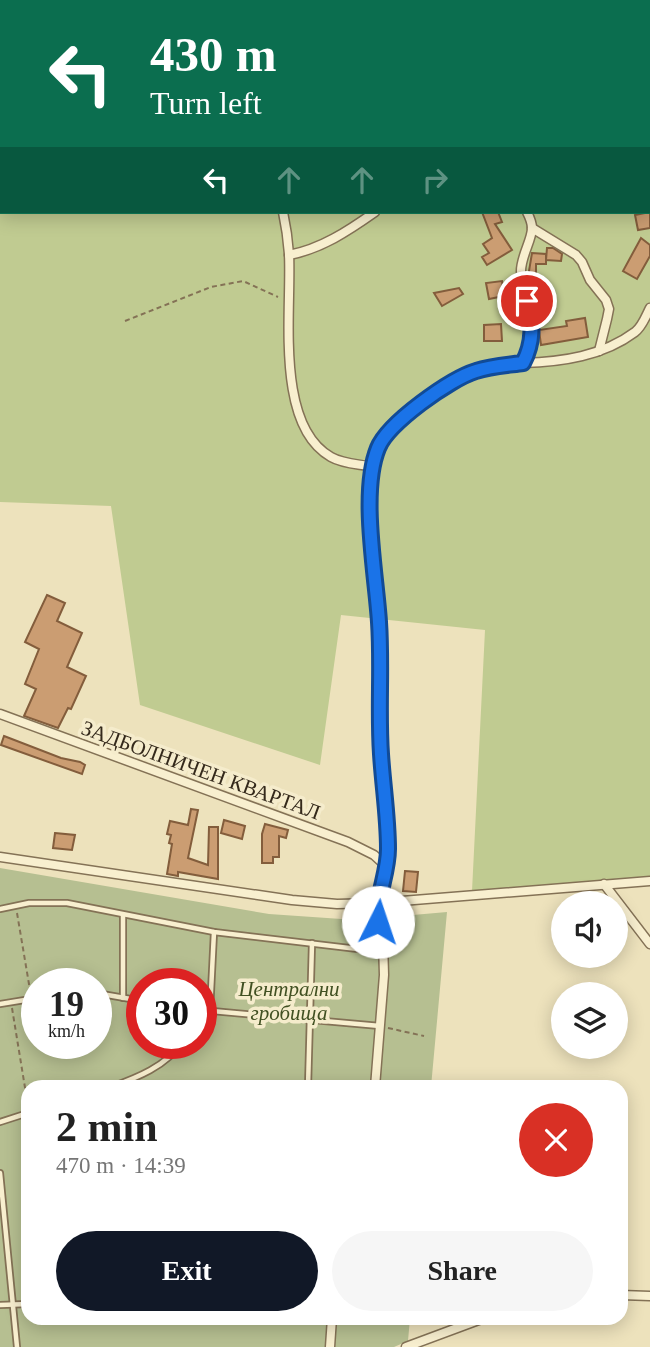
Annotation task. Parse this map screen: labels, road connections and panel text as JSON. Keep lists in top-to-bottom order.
{
  "streets": {
    "street": ["ЗАДБОЛНИЧЕН КВАРТАЛ"]
  },
  "parks": ["Централни гробища"],
  "page": {
    "turn": ["430 m", "Turn left"],
    "speed": "19 km/h",
    "limit": "30",
    "heading": ["2 min", "470 m · 14:39"],
    "buttons": ["Exit", "Share"]
  }
}
